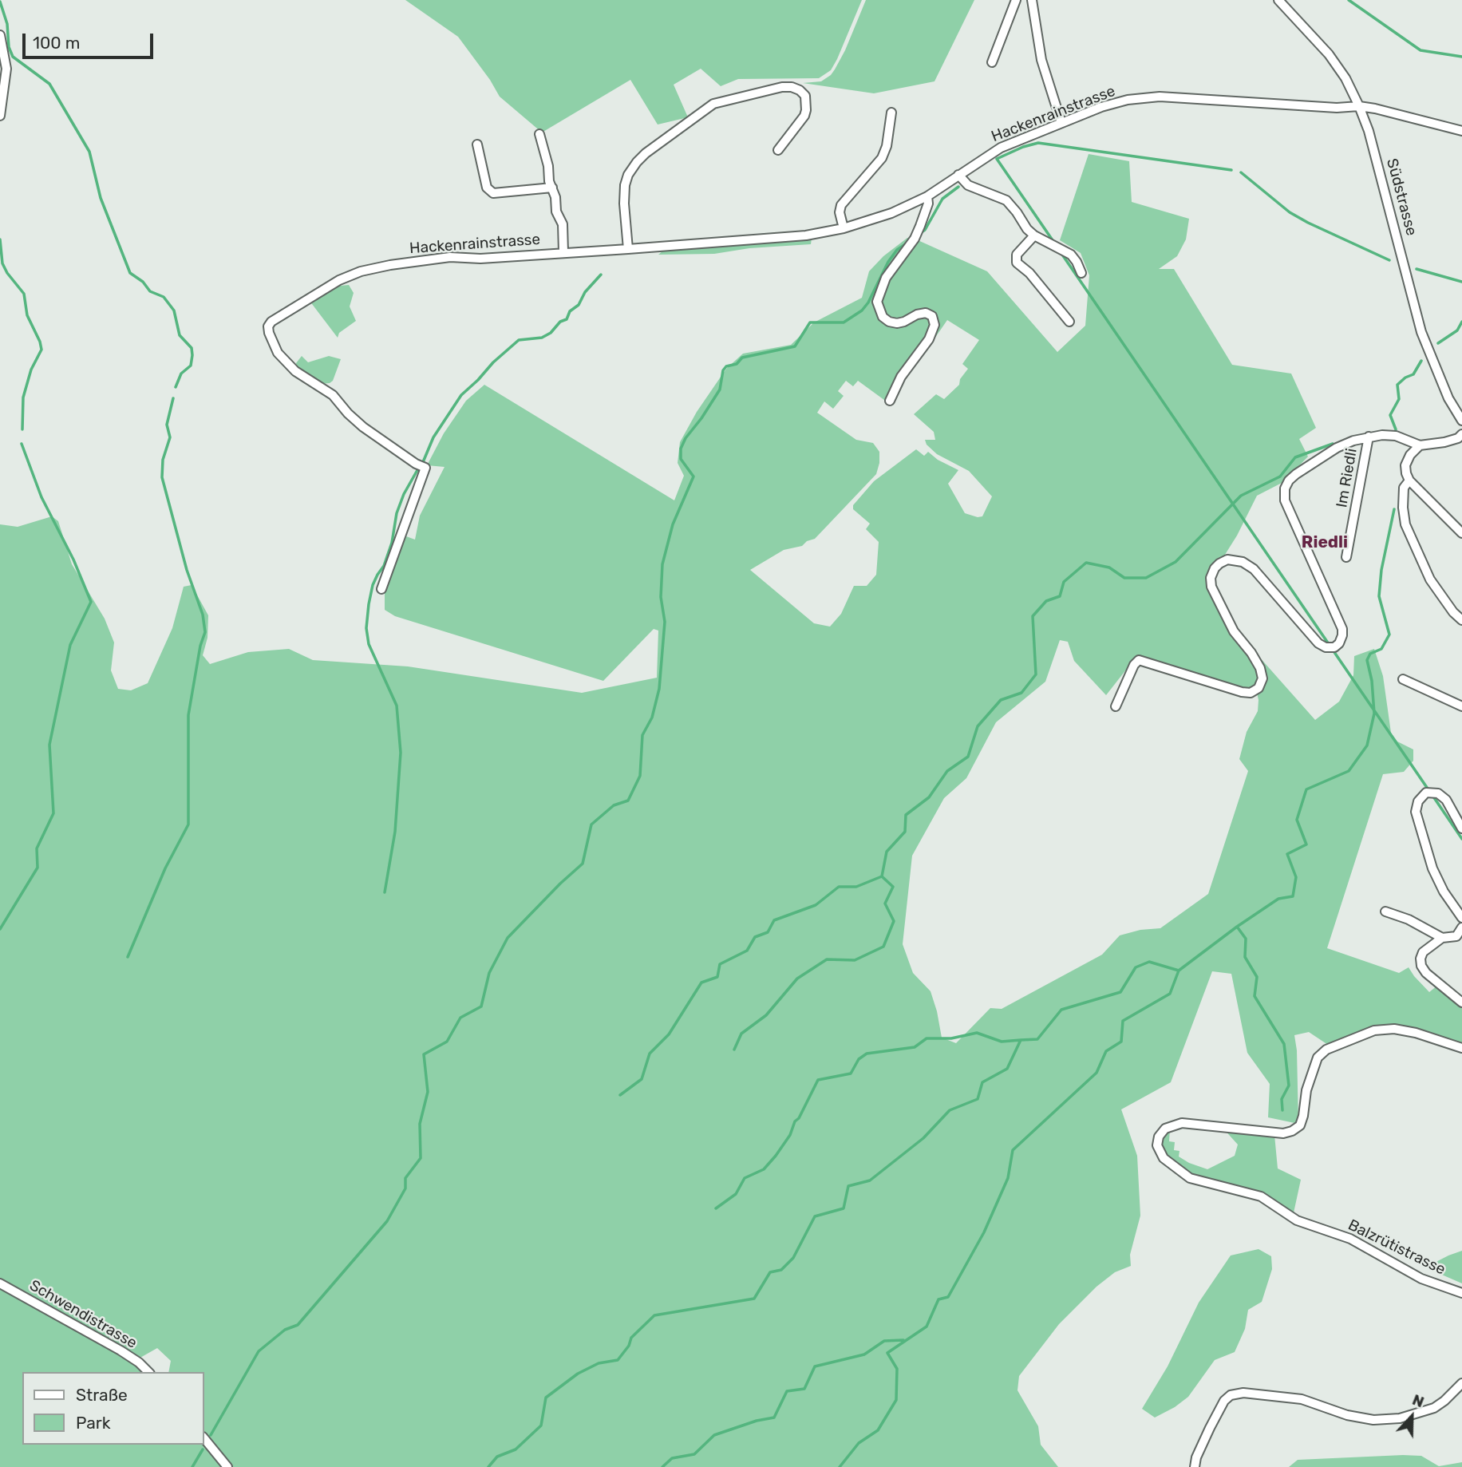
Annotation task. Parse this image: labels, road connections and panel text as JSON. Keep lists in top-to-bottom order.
{
  "streets": {
    "street": [
      "Hackenrainstrasse",
      "Südstrasse",
      "Im Riedli",
      "Balzrütistrasse",
      "Schwendistrasse"
    ]
  },
  "crossings": [
    ["Hackenrainstrasse", "Südstrasse"]
  ],
  "districts": ["Riedli"],
  "legend": ["Straße", "Park"],
  "scale_bar": "100 m",
  "north": "top"
}
